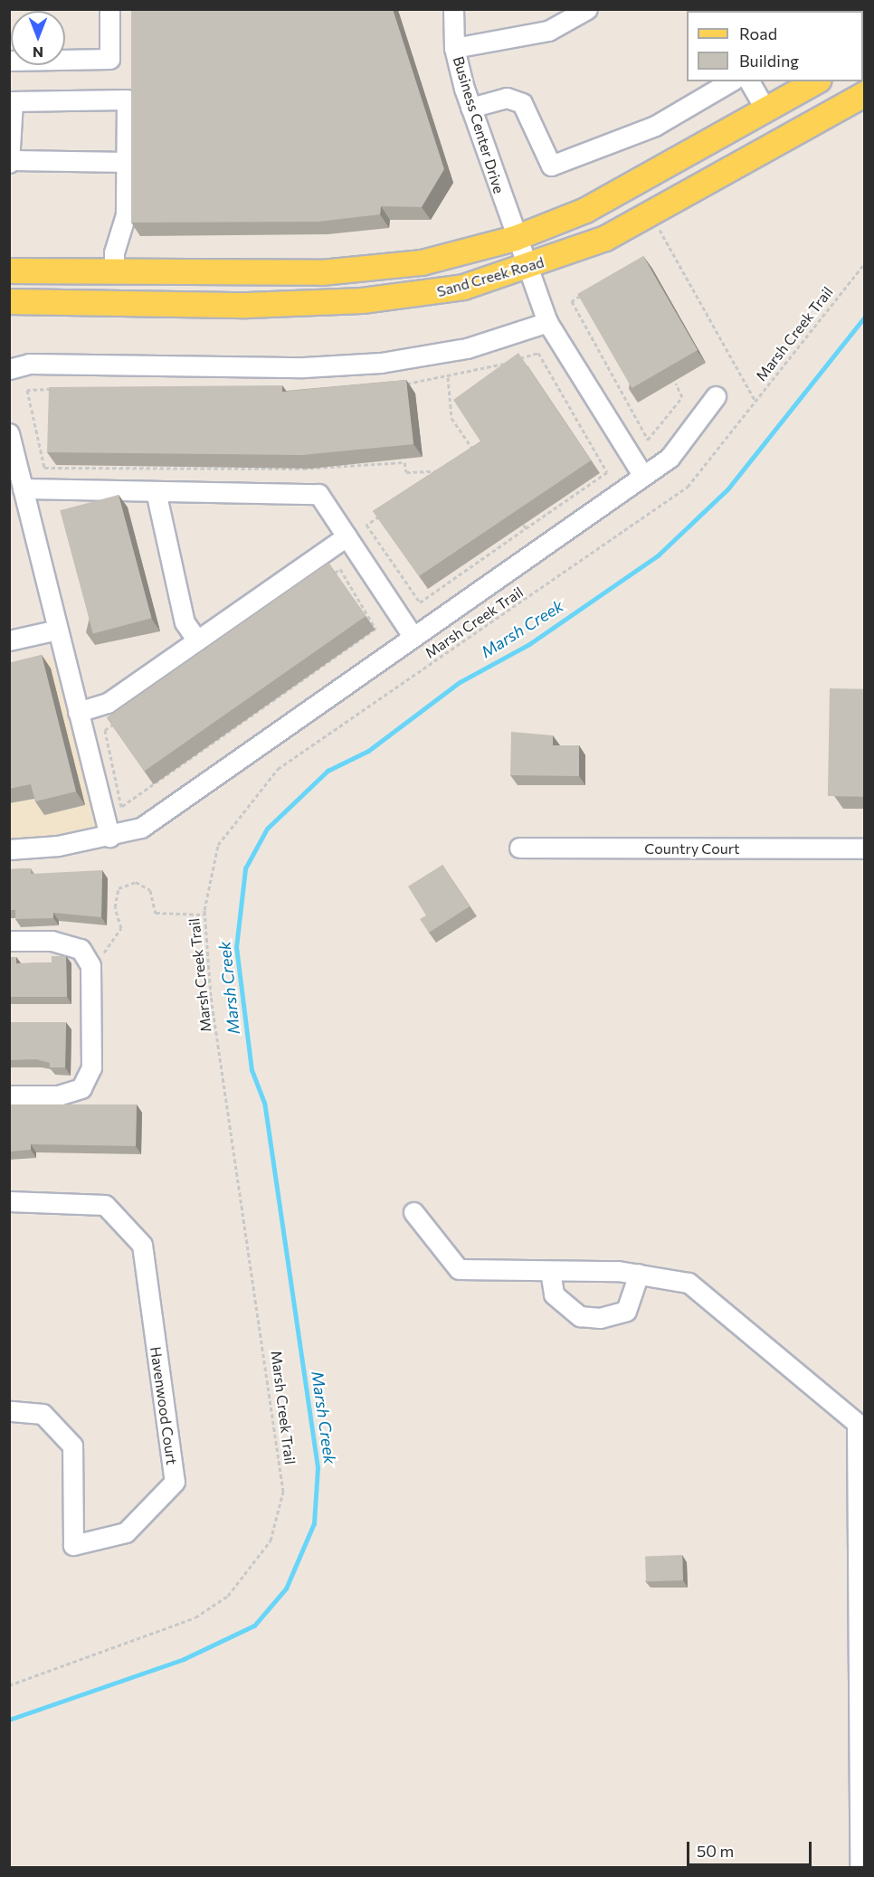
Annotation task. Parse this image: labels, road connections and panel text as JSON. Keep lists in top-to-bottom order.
{
  "streets": {
    "main road": ["Sand Creek Road"],
    "street": ["Business Center Drive", "Country Court", "Havenwood Court"],
    "path": ["Marsh Creek Trail"]
  },
  "crossings": [
    ["Business Center Drive", "Sand Creek Road"]
  ],
  "water": ["Marsh Creek"],
  "legend": ["Road", "Building"],
  "scale_bar": "50 m",
  "north": "bottom"
}
